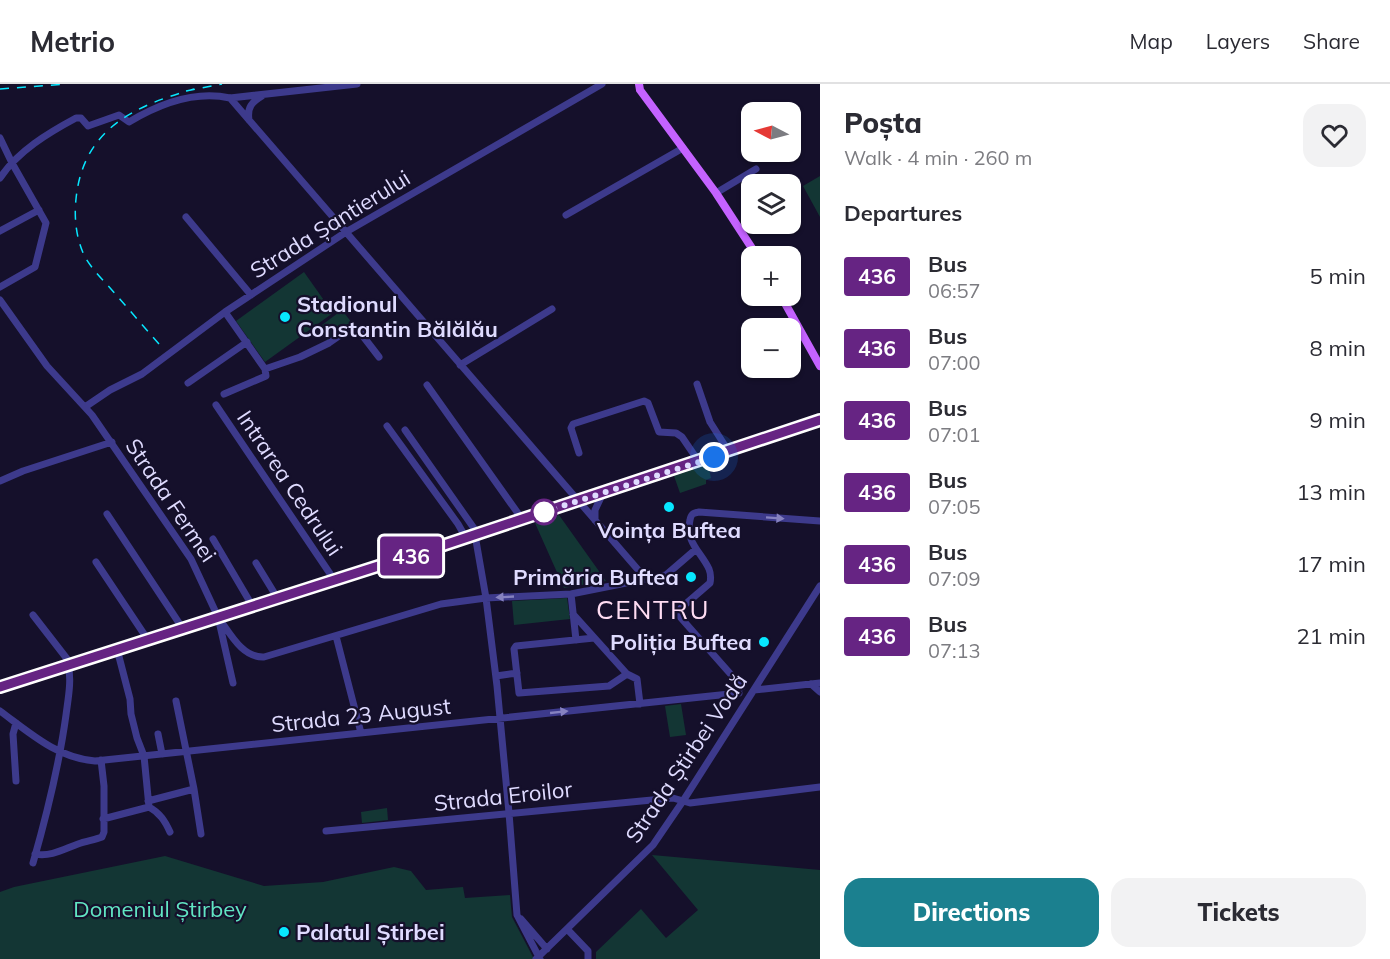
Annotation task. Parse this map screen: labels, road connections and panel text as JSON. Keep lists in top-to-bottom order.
{
  "streets": {
    "street": [
      "Strada Șantierului",
      "Intrarea Cedrului",
      "Strada Fermei",
      "Strada 23 August",
      "Strada Știrbei Vodă",
      "Strada Eroilor"
    ]
  },
  "crossings": [
    ["Strada Șantierului", "Strada Fermei"],
    ["Strada Știrbei Vodă", "Strada Eroilor"]
  ],
  "districts": ["CENTRU"],
  "parks": ["Domeniul Știrbey"],
  "places": [
    "Stadionul Constantin Bălălău",
    "Voința Buftea",
    "Primăria Buftea",
    "Poliția Buftea",
    "Palatul Știrbei"
  ],
  "lines": ["bus line 436"],
  "north": "left",
  "page": {
    "header": "Metrio",
    "nav": ["Map", "Layers", "Share"],
    "on_map": "436",
    "heading": [
      ["Poșta", "Walk · 4 min · 260 m"],
      "Departures"
    ],
    "map_buttons": ["+", "−"],
    "list": [
      {
        "mark": "436",
        "name": "Bus",
        "note": "06:57",
        "value": "5 min"
      },
      {
        "mark": "436",
        "name": "Bus",
        "note": "07:00",
        "value": "8 min"
      },
      {
        "mark": "436",
        "name": "Bus",
        "note": "07:01",
        "value": "9 min"
      },
      {
        "mark": "436",
        "name": "Bus",
        "note": "07:05",
        "value": "13 min"
      },
      {
        "mark": "436",
        "name": "Bus",
        "note": "07:09",
        "value": "17 min"
      },
      {
        "mark": "436",
        "name": "Bus",
        "note": "07:13",
        "value": "21 min"
      }
    ],
    "buttons": ["Directions", "Tickets"]
  }
}
